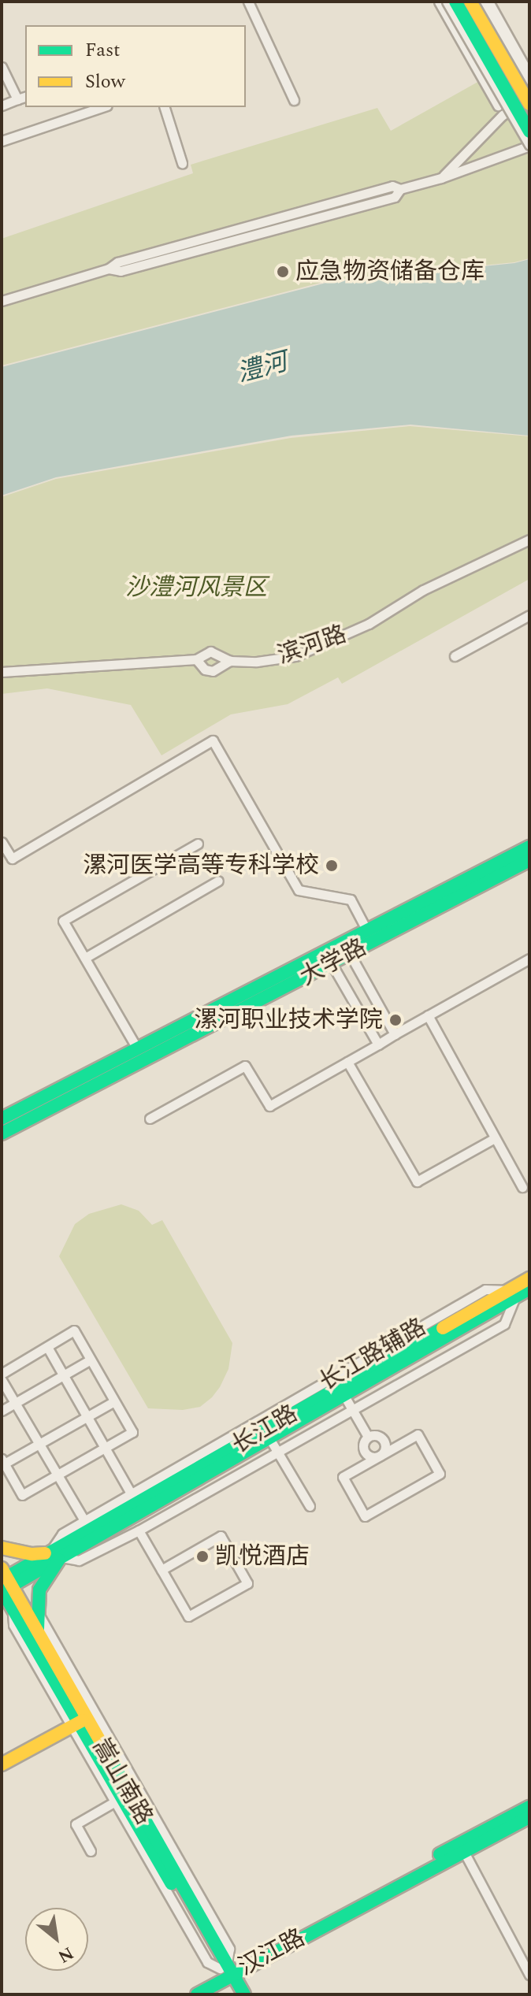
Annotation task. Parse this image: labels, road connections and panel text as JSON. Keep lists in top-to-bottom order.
{
  "streets": {
    "main road": [
      "大学路",
      "长江路",
      "嵩山南路",
      "汉江路"
    ],
    "street": ["滨河路", "长江路辅路"]
  },
  "crossings": [
    ["长江路辅路", "长江路"],
    ["长江路", "嵩山南路"],
    ["嵩山南路", "汉江路"]
  ],
  "water": ["澧河"],
  "parks": ["沙澧河风景区"],
  "places": [
    "应急物资储备仓库",
    "漯河医学高等专科学校",
    "漯河职业技术学院",
    "凯悦酒店"
  ],
  "legend": ["Fast", "Slow"],
  "north": "bottom right"
}
